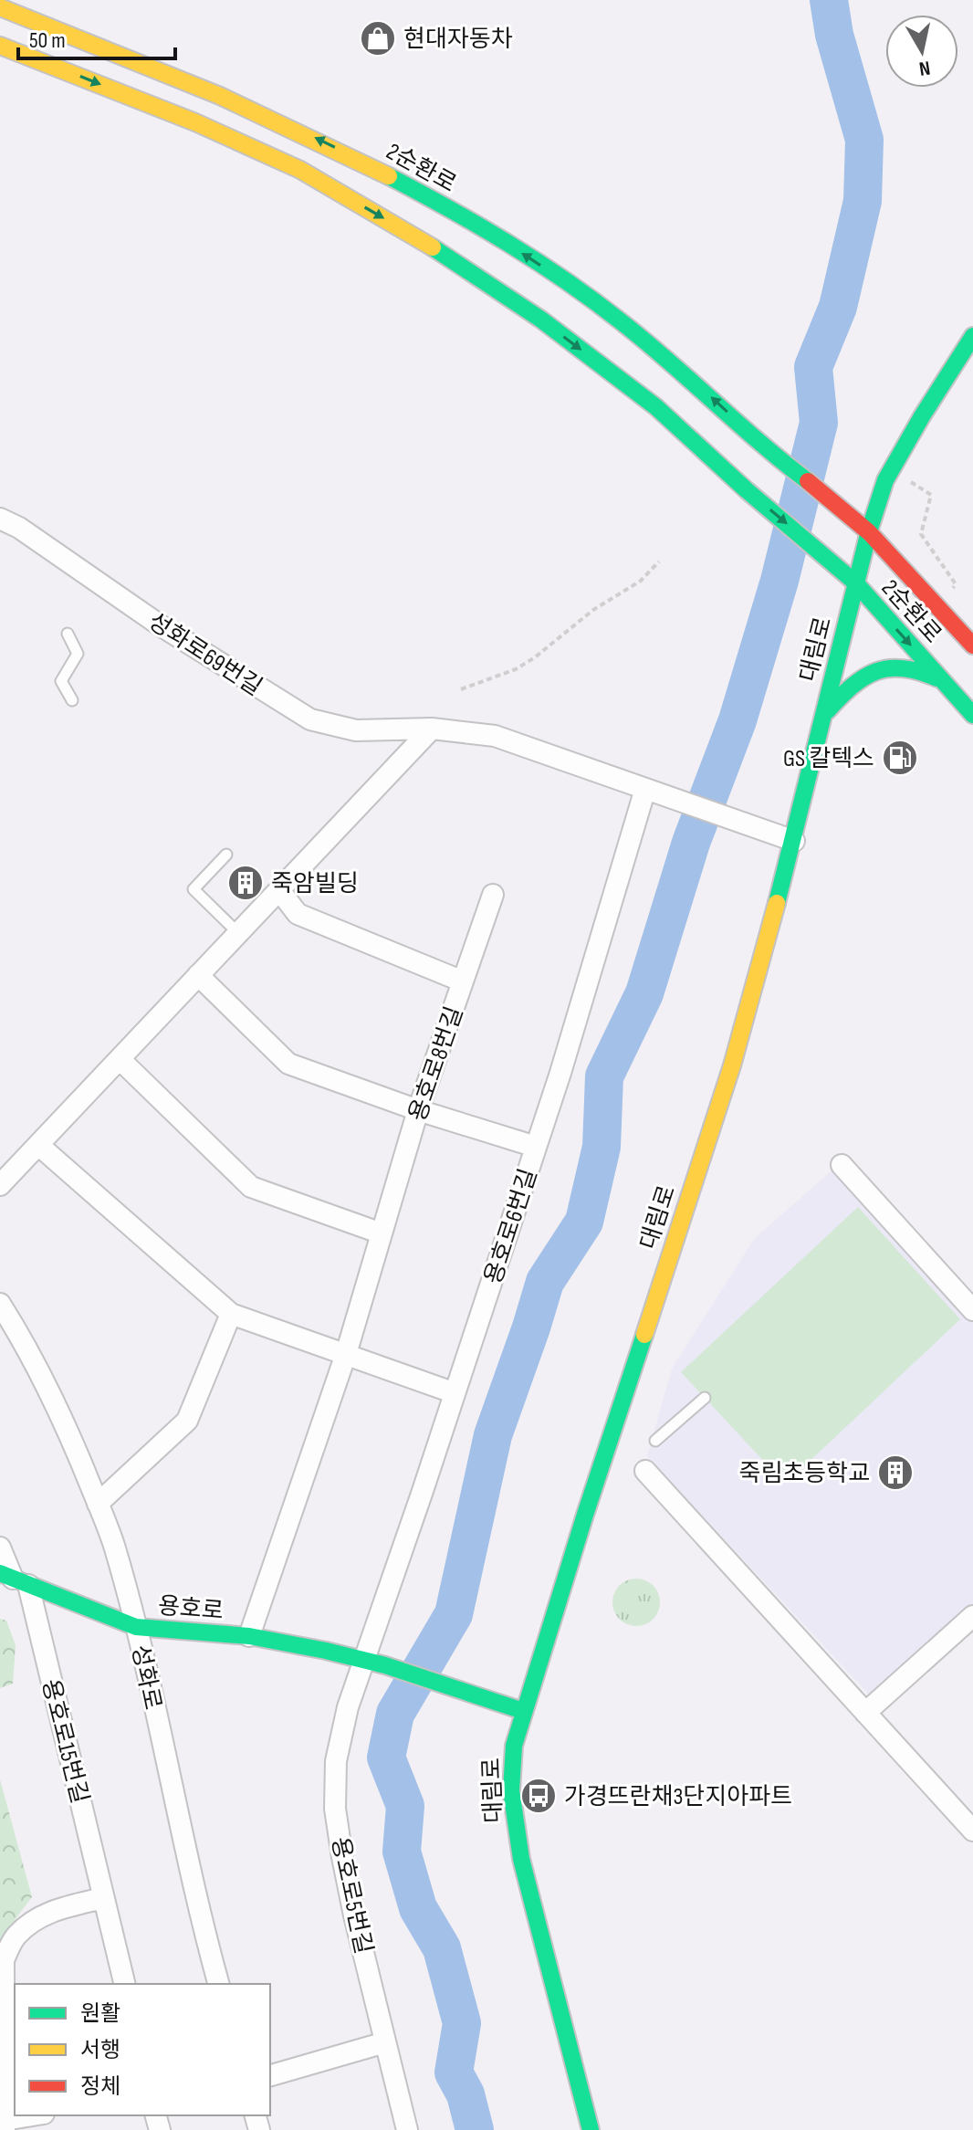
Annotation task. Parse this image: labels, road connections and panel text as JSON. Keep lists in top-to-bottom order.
{
  "streets": {
    "street": [
      "2순환로",
      "대림로",
      "성화로69번길",
      "용호로8번길",
      "용호로6번길",
      "용호로",
      "성화로",
      "용호로15번길",
      "용호로5번길"
    ]
  },
  "crossings": [
    ["2순환로", "대림로"],
    ["대림로", "성화로69번길"],
    ["대림로", "용호로"],
    ["성화로69번길", "용호로6번길"],
    ["용호로8번길", "용호로"],
    ["용호로6번길", "용호로"],
    ["용호로6번길", "용호로5번길"],
    ["용호로", "성화로"],
    ["용호로", "용호로15번길"],
    ["용호로", "용호로5번길"]
  ],
  "places": {
    "shop": ["현대자동차"],
    "fuel station": ["GS 칼텍스"],
    "building": ["죽암빌딩", "죽림초등학교"],
    "bus stop": ["가경뜨란채3단지아파트"]
  },
  "legend": ["원활", "서행", "정체"],
  "scale_bar": "50 m",
  "north": "bottom"
}
